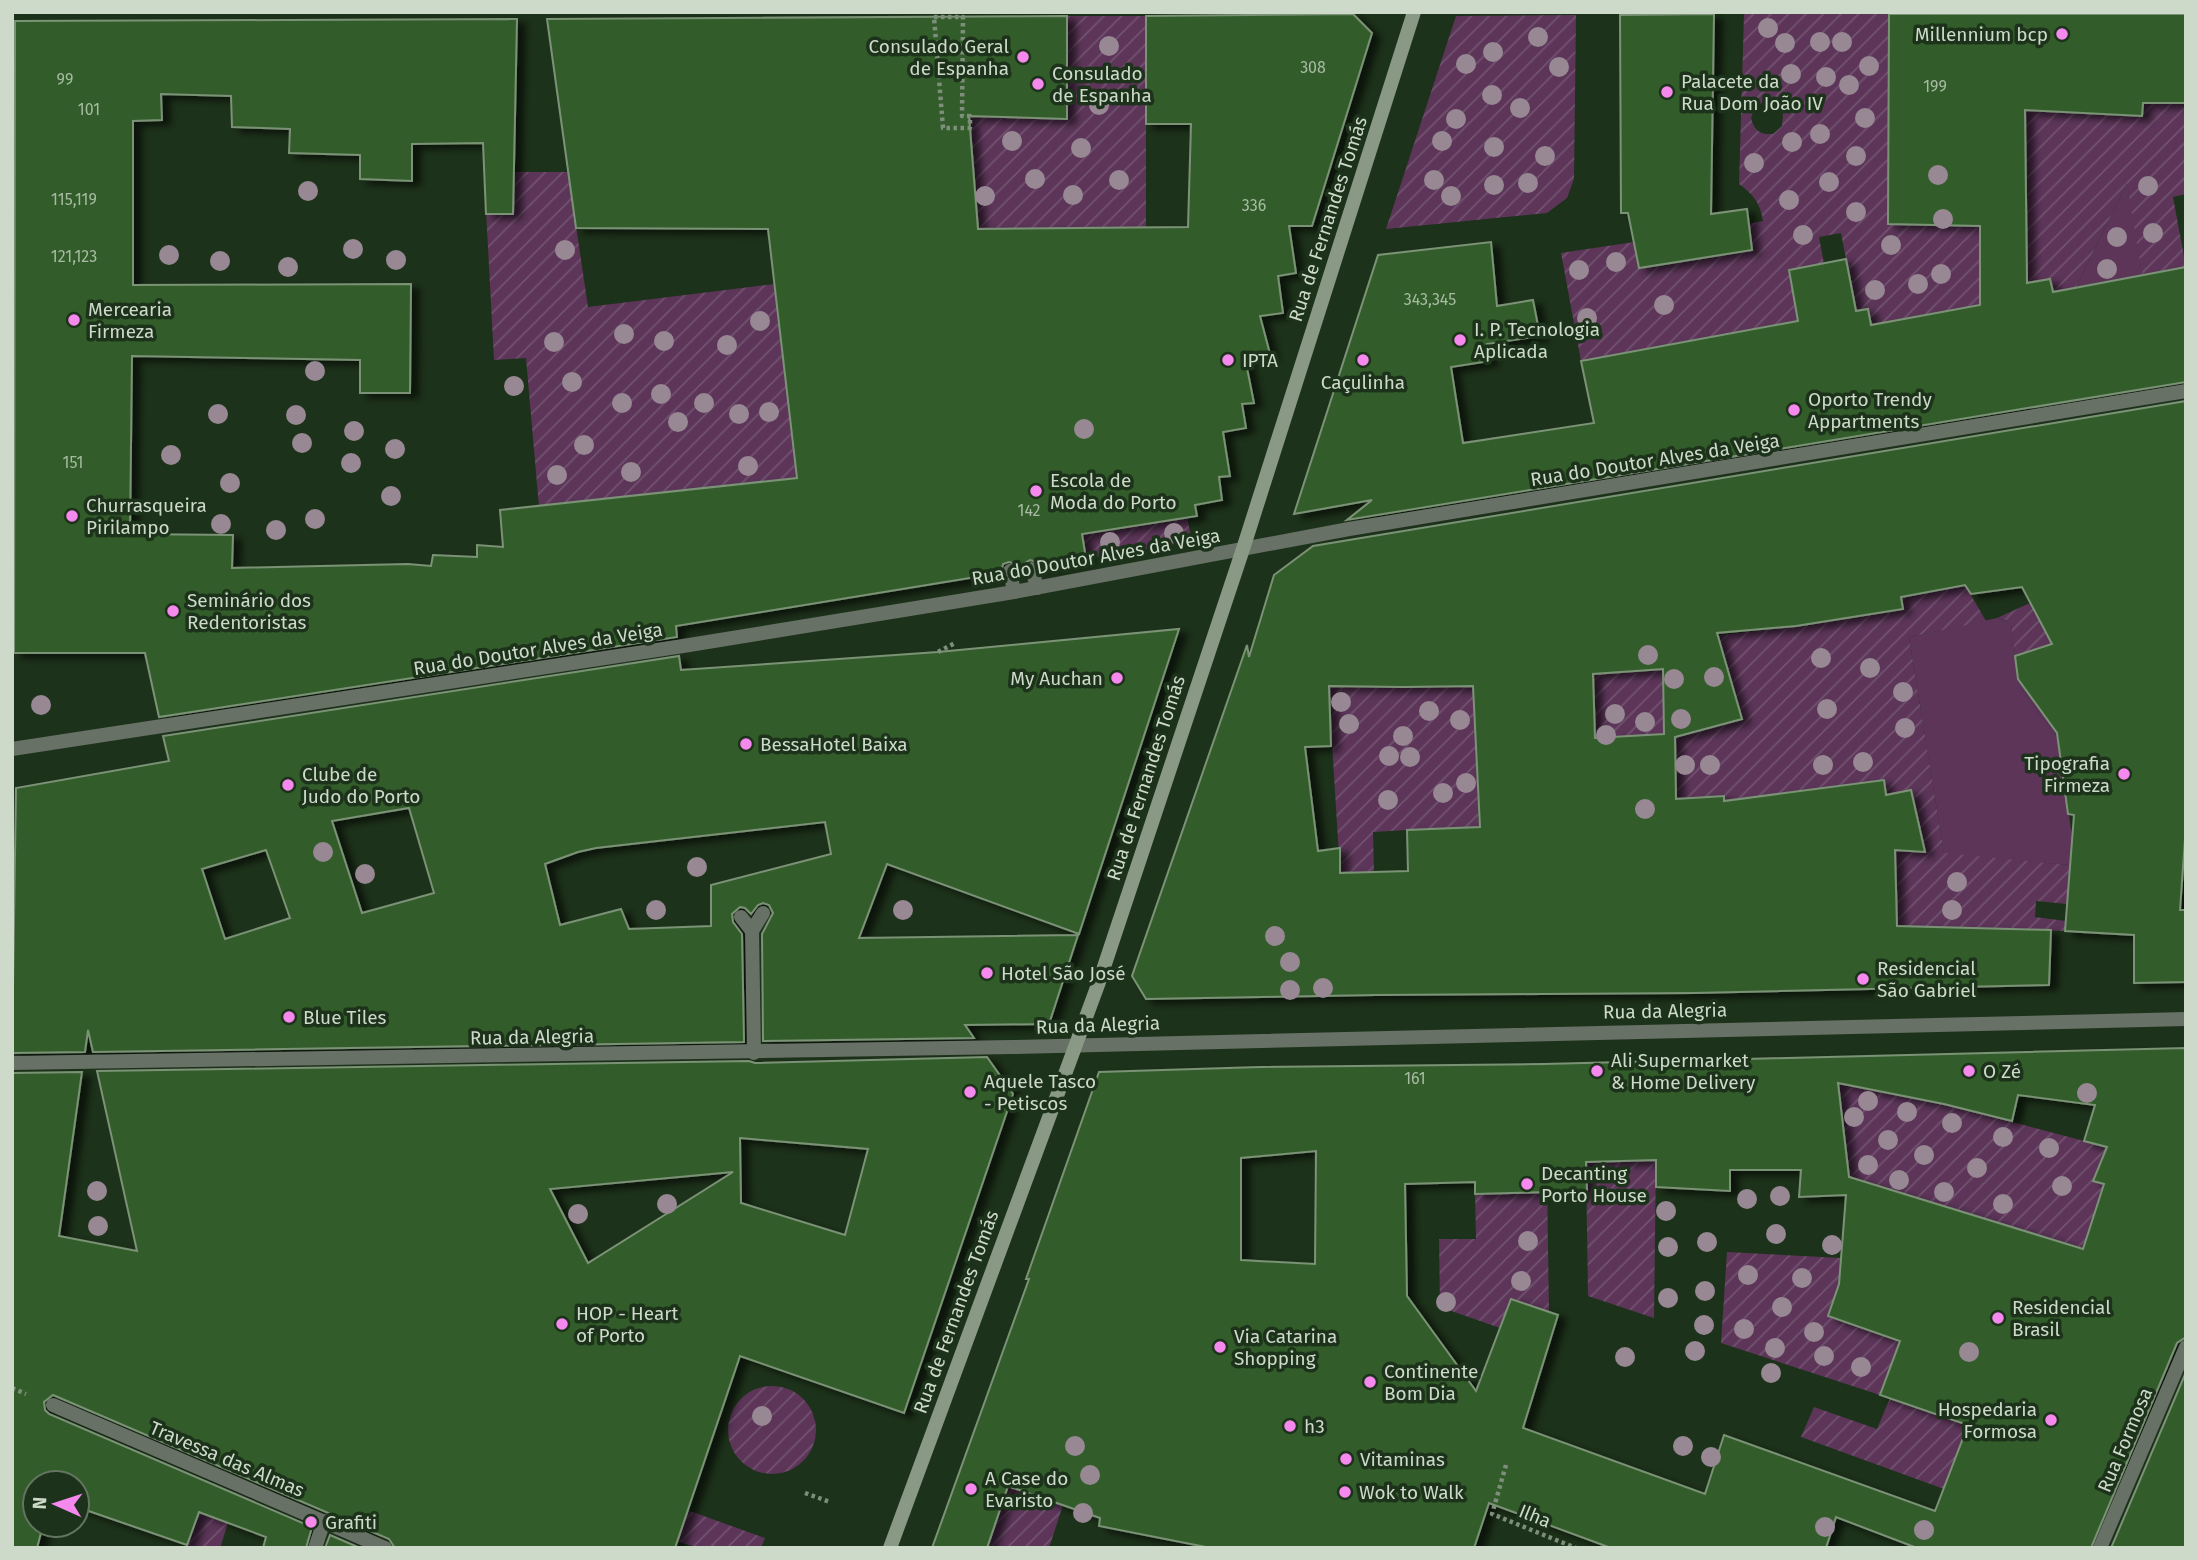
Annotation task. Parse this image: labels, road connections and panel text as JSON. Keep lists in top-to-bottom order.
{
  "streets": {
    "main road": ["Rua de Fernandes Tomás"],
    "street": [
      "Rua do Doutor Alves da Veiga",
      "Rua da Alegria",
      "Rua Formosa",
      "Travessa das Almas"
    ],
    "path": ["Ilha"]
  },
  "crossings": [
    ["Rua de Fernandes Tomás", "Rua do Doutor Alves da Veiga"],
    ["Rua de Fernandes Tomás", "Rua da Alegria"]
  ],
  "places": [
    "Millennium bcp",
    "Consulado Geral de Espanha",
    "Consulado de Espanha",
    "Palacete da Rua Dom João IV",
    "Mercearia Firmeza",
    "I. P. Tecnologia Aplicada",
    "IPTA",
    "Caçulinha",
    "Oporto Trendy Appartments",
    "Escola de Moda do Porto",
    "Churrasqueira Pirilampo",
    "Seminário dos Redentoristas",
    "My Auchan",
    "BessaHotel Baixa",
    "Tipografia Firmeza",
    "Clube de Judo do Porto",
    "Hotel São José",
    "Residencial São Gabriel",
    "Blue Tiles",
    "Ali Supermarket & Home Delivery",
    "O Zé",
    "Aquele Tasco - Petiscos",
    "Decanting Porto House",
    "Residencial Brasil",
    "HOP - Heart of Porto",
    "Via Catarina Shopping",
    "Continente Bom Dia",
    "Hospedaria Formosa",
    "h3",
    "Vitaminas",
    "A Case do Evaristo",
    "Wok to Walk",
    "Grafiti"
  ],
  "house_numbers": [
    "308",
    "99",
    "199",
    "101",
    "115,119",
    "336",
    "121,123",
    "343,345",
    "151",
    "142",
    "161"
  ],
  "north": "left"
}
